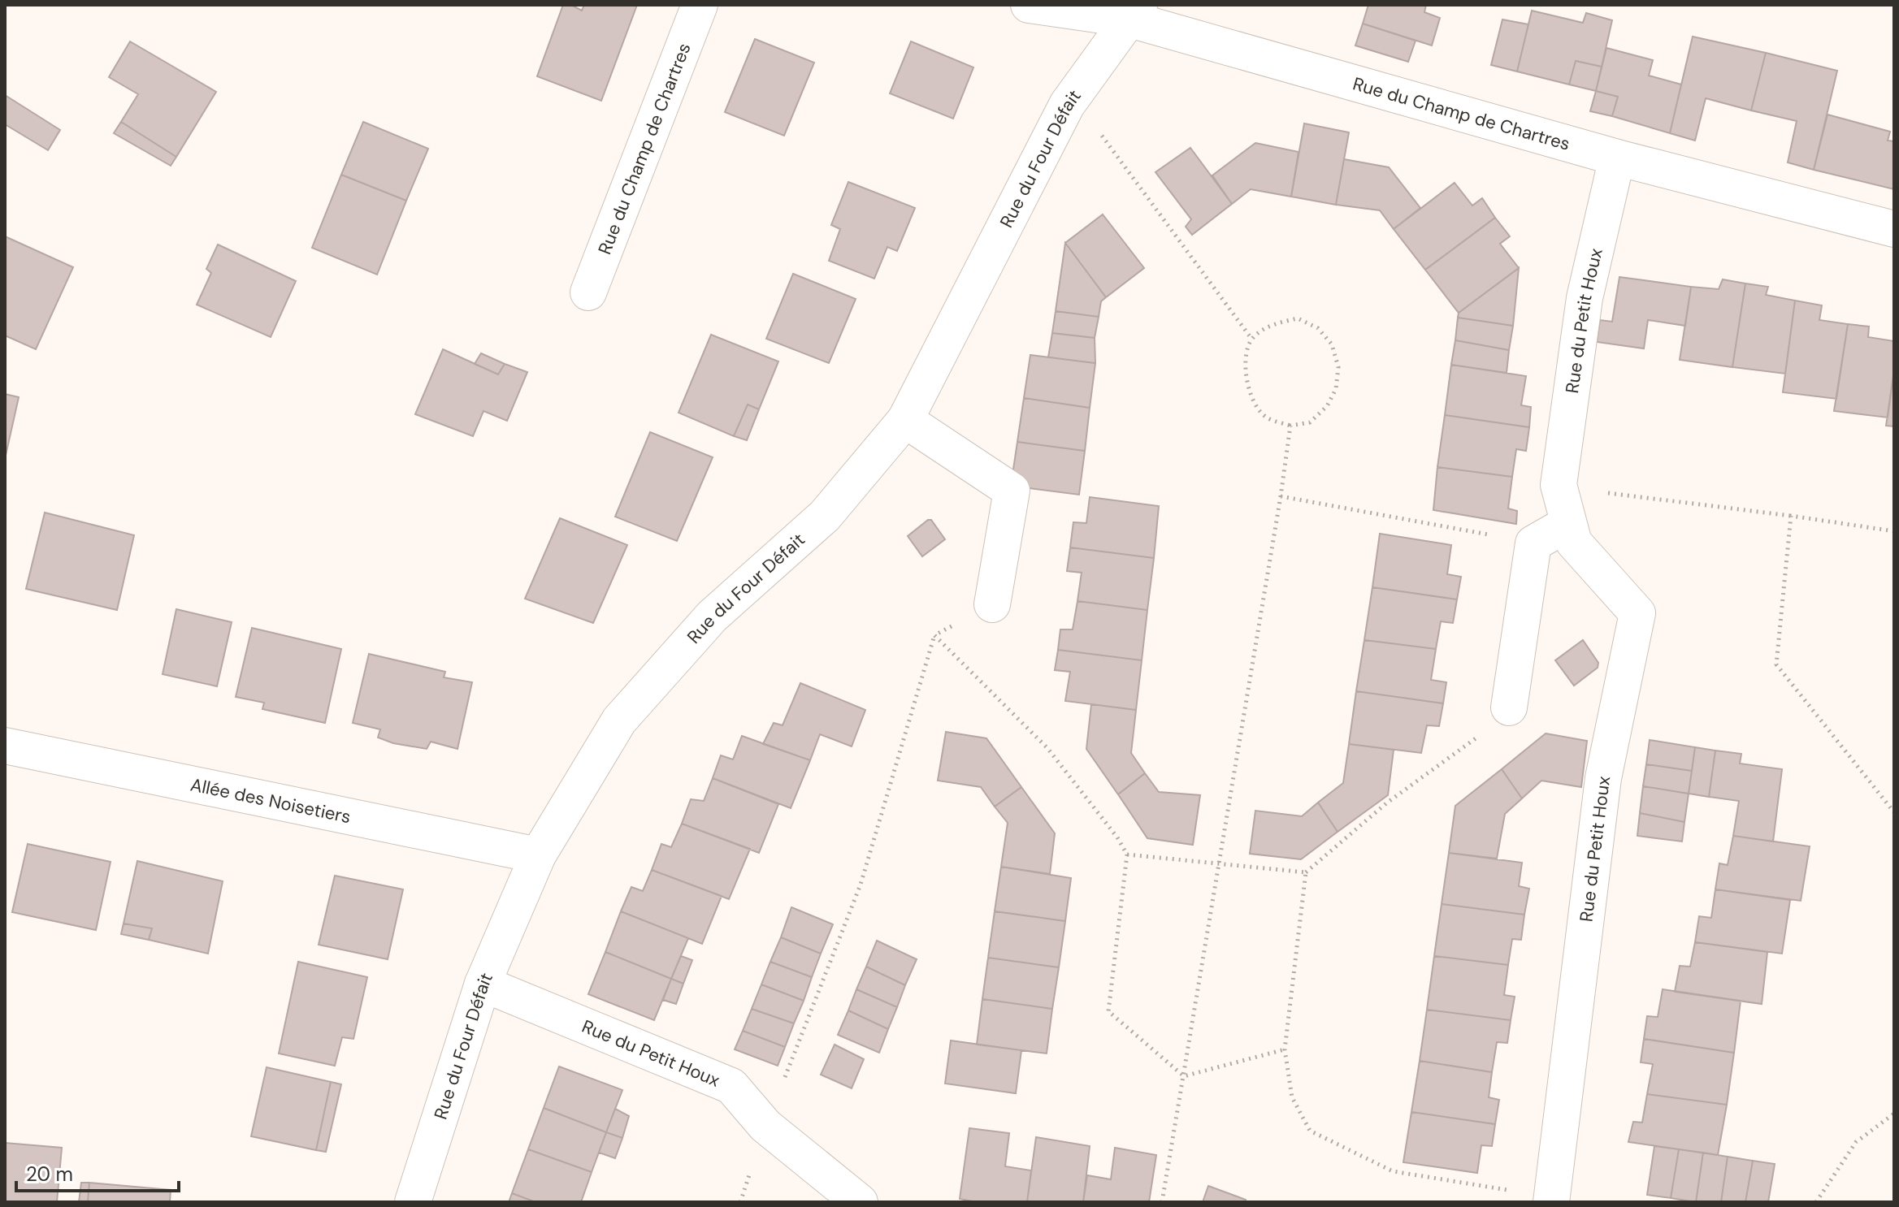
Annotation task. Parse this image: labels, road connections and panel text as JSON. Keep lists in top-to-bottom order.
{
  "streets": {
    "street": [
      "Rue du Champ de Chartres",
      "Rue du Four Défait",
      "Rue du Petit Houx",
      "Allée des Noisetiers"
    ]
  },
  "crossings": [
    ["Rue du Champ de Chartres", "Rue du Four Défait"],
    ["Rue du Champ de Chartres", "Rue du Petit Houx"],
    ["Rue du Four Défait", "Rue du Petit Houx"],
    ["Rue du Four Défait", "Allée des Noisetiers"]
  ],
  "scale_bar": "20 m"
}
